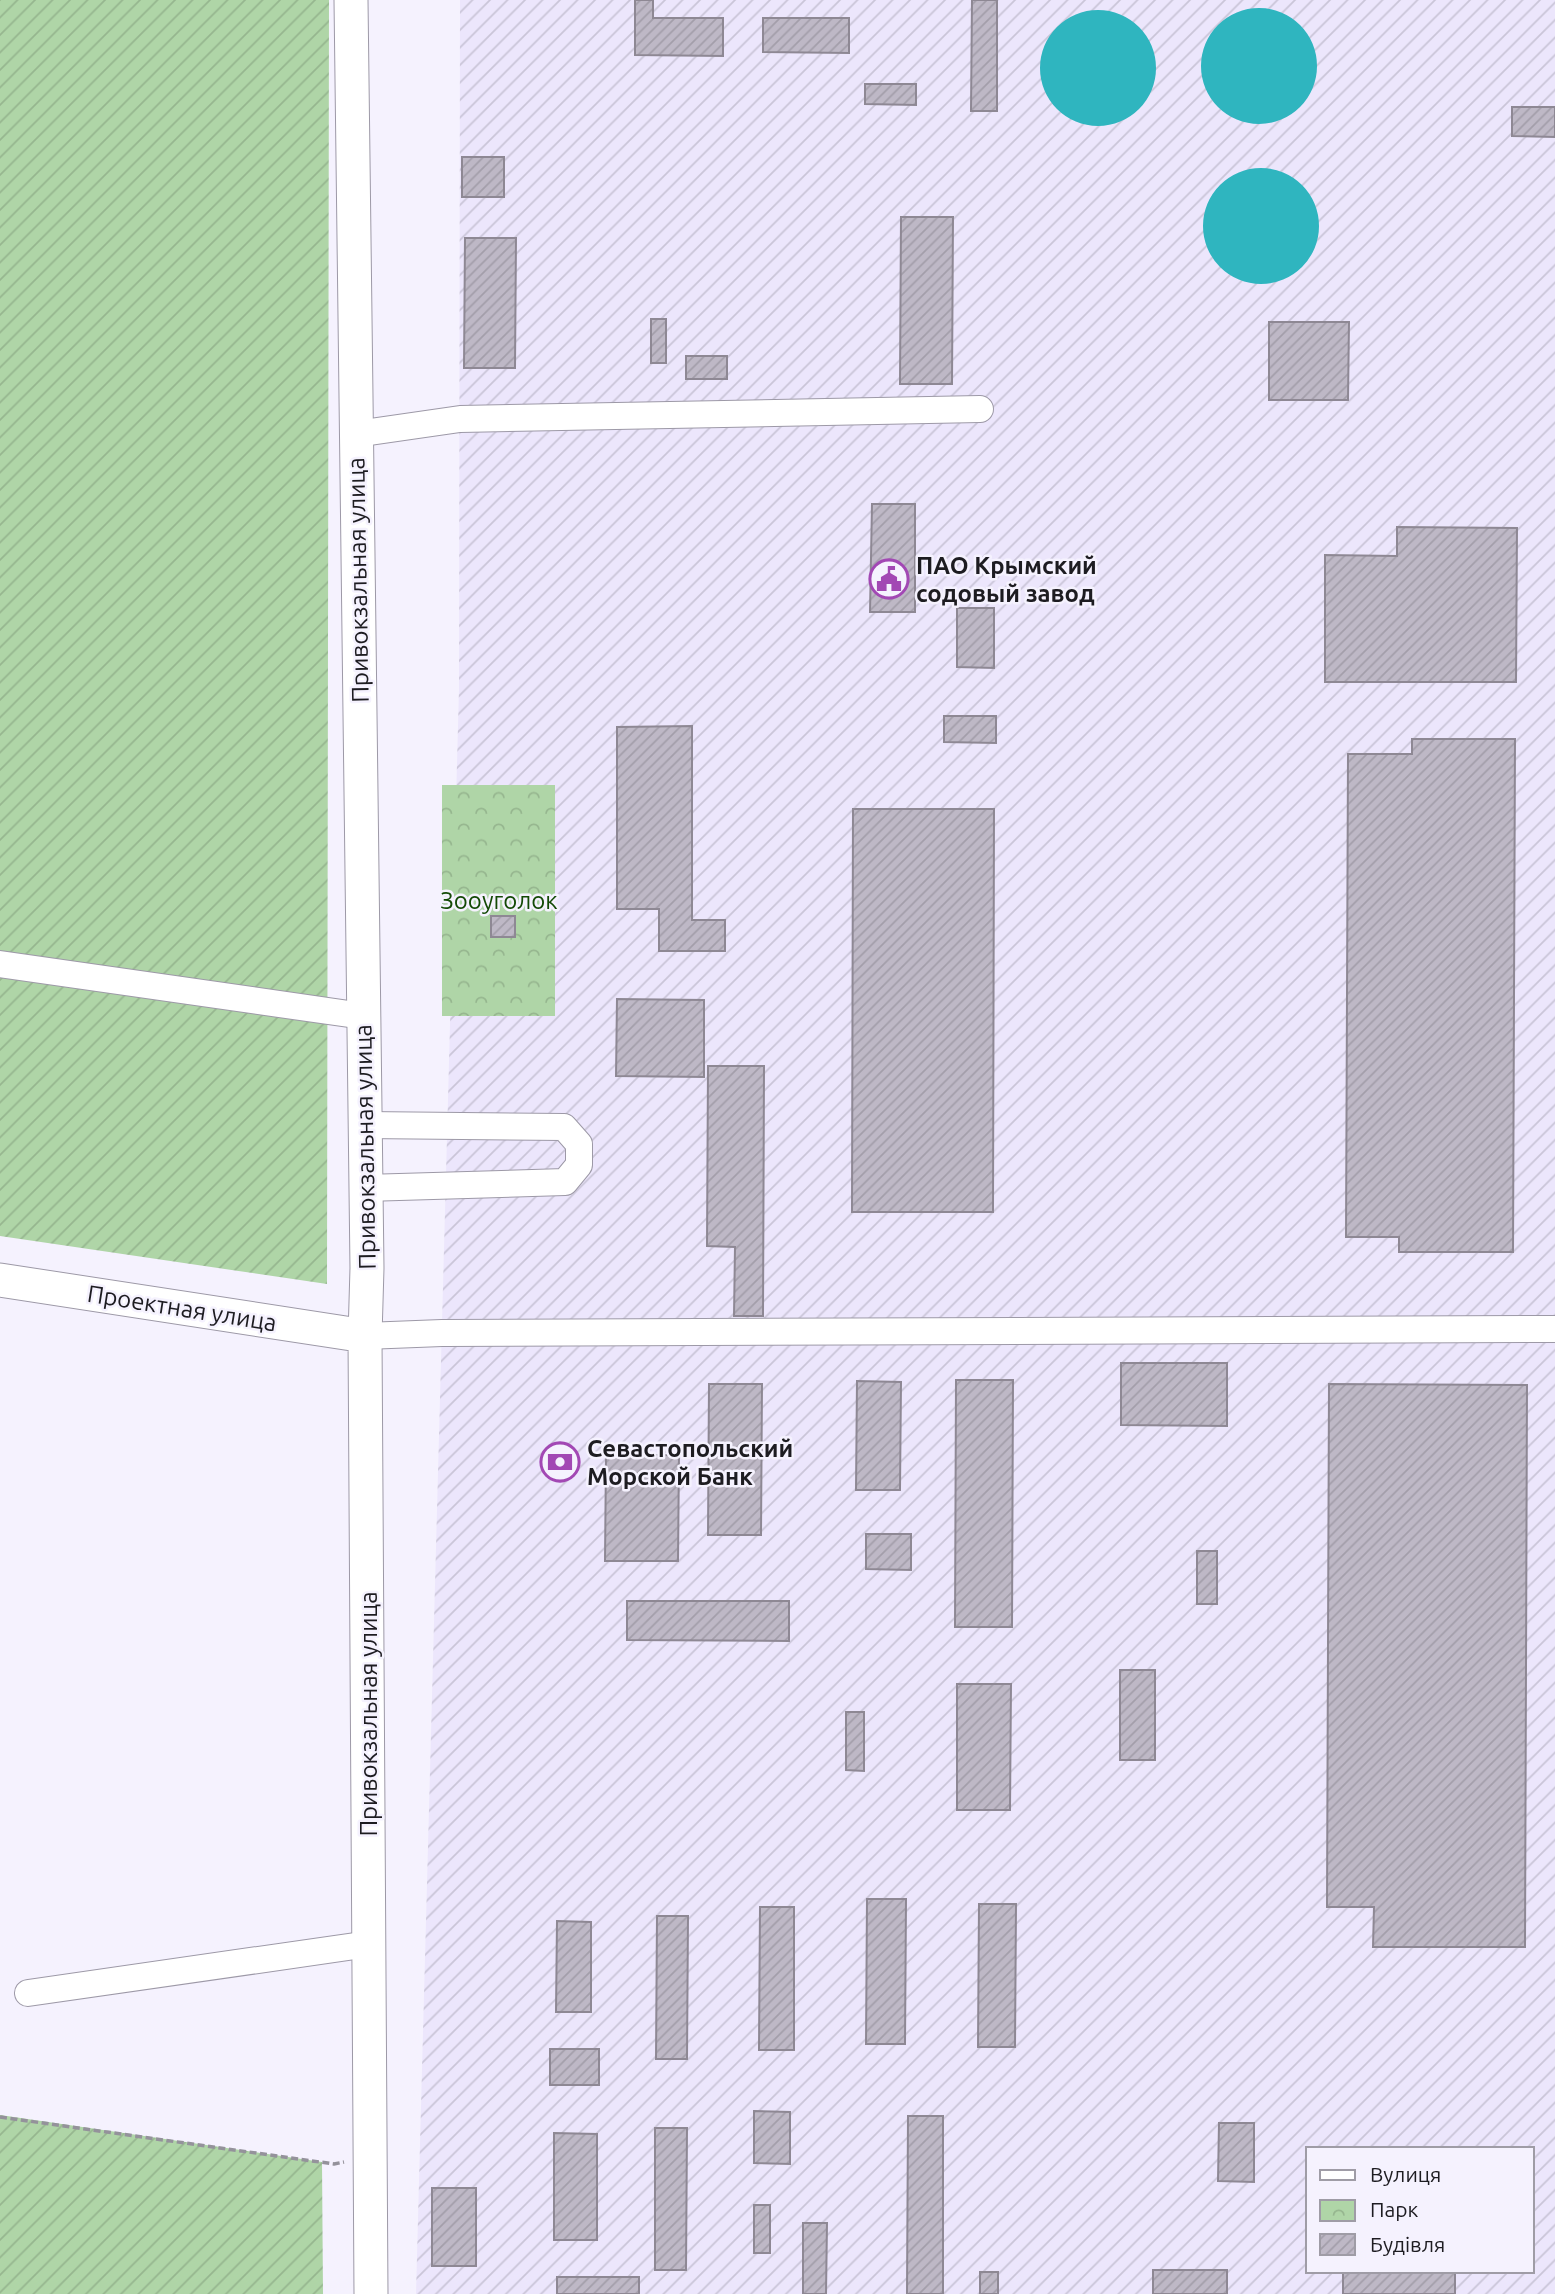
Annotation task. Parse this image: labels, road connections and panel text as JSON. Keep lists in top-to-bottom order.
{
  "streets": {
    "main road": ["Привокзальная улица", "Проектная улица"]
  },
  "crossings": [
    ["Привокзальная улица", "Проектная улица"]
  ],
  "parks": ["Зооуголок"],
  "places": {
    "public building": ["ПАО Крымский содовый завод"],
    "bank": ["Севастопольский Морской Банк"]
  },
  "legend": ["Вулиця", "Парк", "Будівля"]
}
